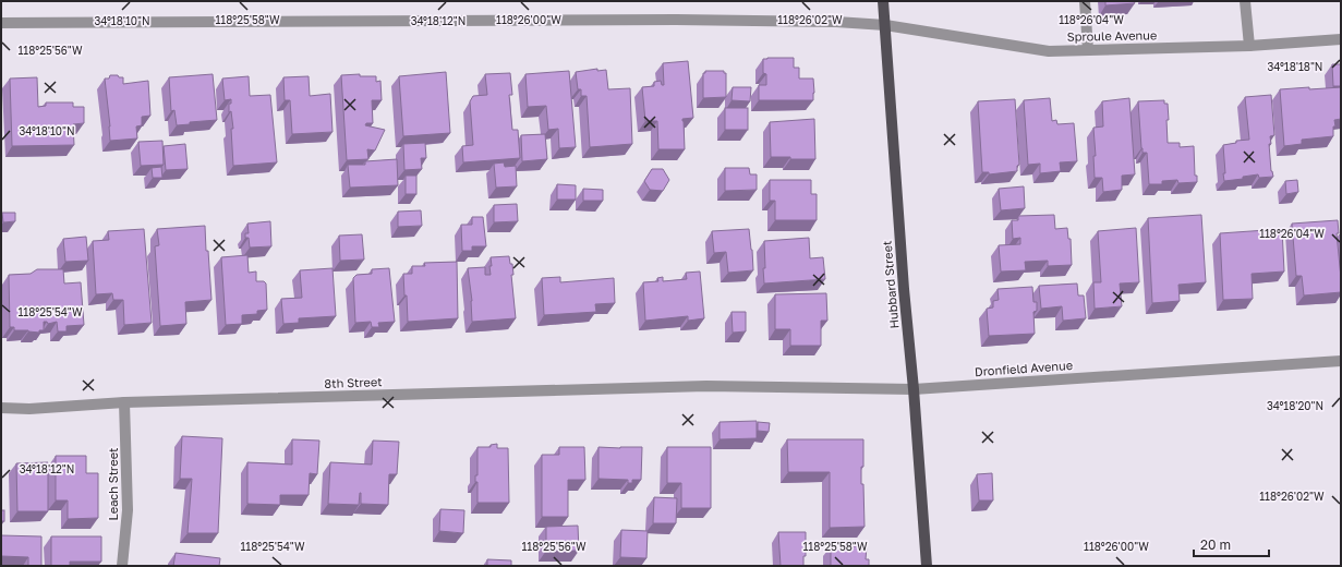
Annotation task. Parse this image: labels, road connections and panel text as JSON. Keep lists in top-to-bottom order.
{
  "streets": {
    "main road": ["Hubbard Street"],
    "street": [
      "Sproule Avenue",
      "Dronfield Avenue",
      "8th Street",
      "Leach Street"
    ]
  },
  "crossings": [
    ["Sproule Avenue", "Hubbard Street"],
    ["Hubbard Street", "Dronfield Avenue"],
    ["Dronfield Avenue", "8th Street"],
    ["8th Street", "Leach Street"]
  ],
  "scale_bar": "20 m",
  "coordinates": [
    "118°25'58\"W",
    "118°26'04\"W",
    "118°26'00\"W",
    "118°26'02\"W",
    "34°18'10\"N",
    "34°18'12\"N",
    "118°25'56\"W",
    "34°18'18\"N",
    "118°25'54\"W",
    "34°18'20\"N"
  ]
}
